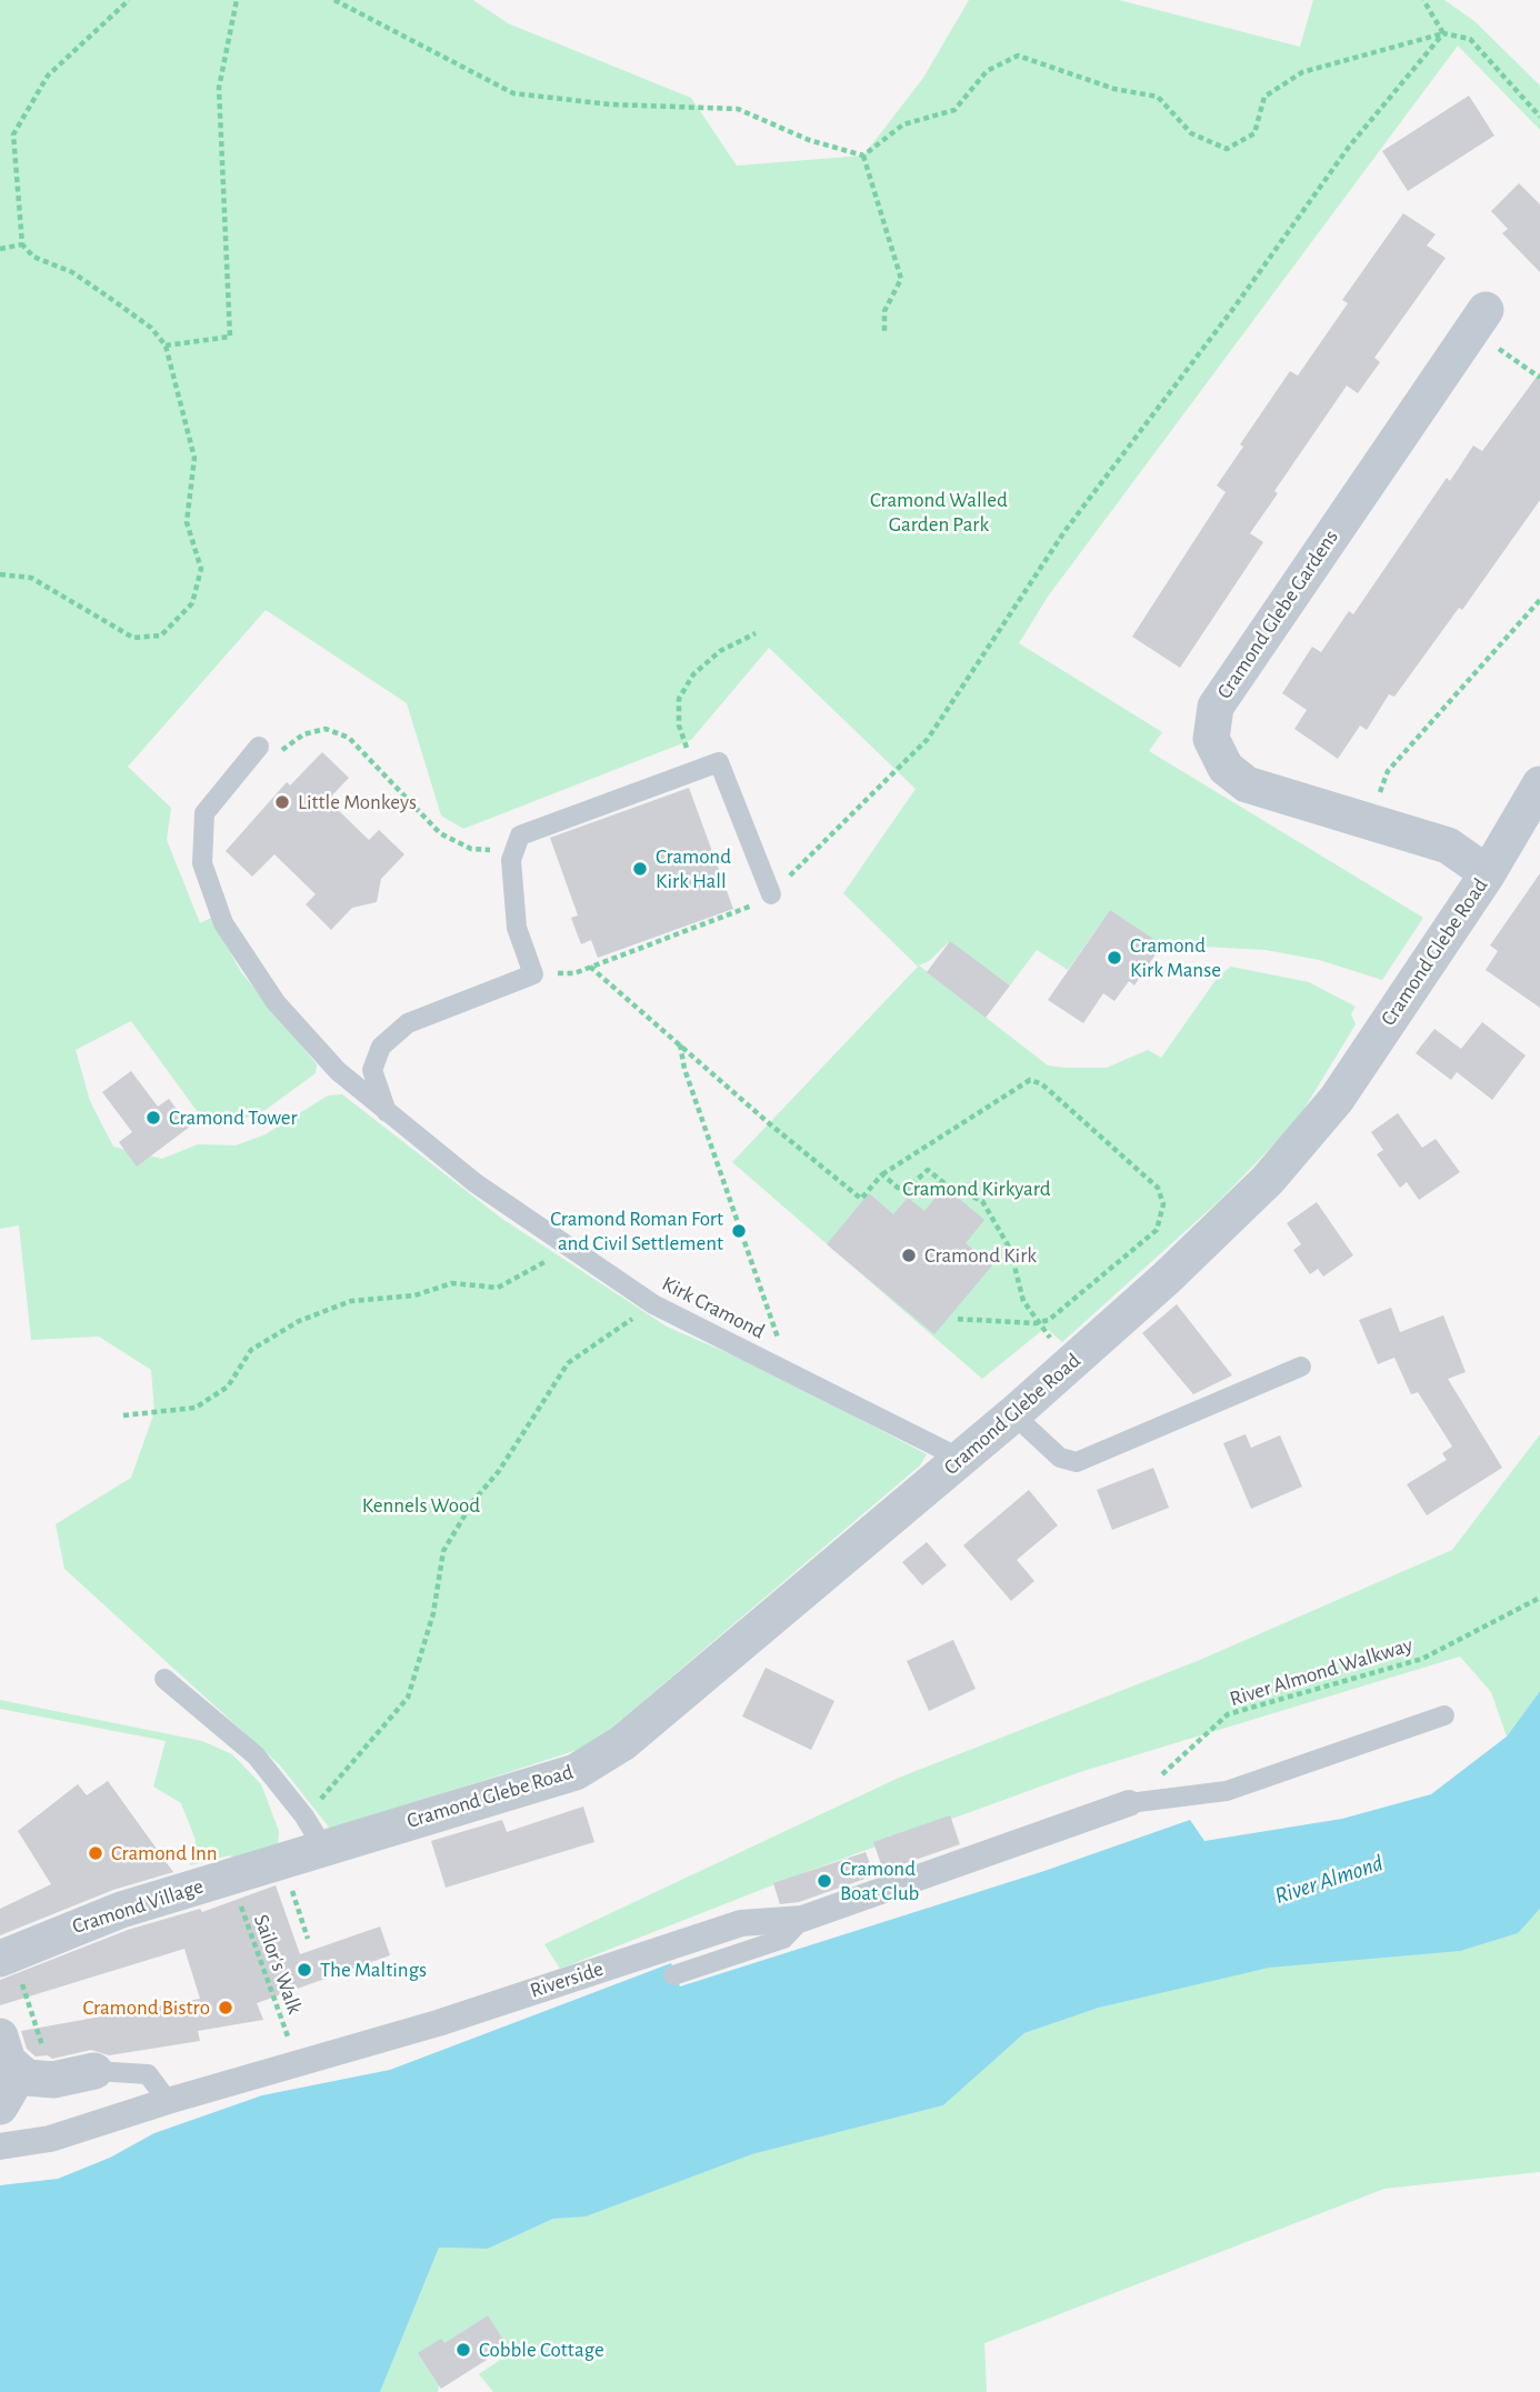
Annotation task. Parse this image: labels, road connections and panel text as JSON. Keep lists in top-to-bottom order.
{
  "streets": {
    "street": [
      "Cramond Glebe Gardens",
      "Cramond Glebe Road",
      "Cramond Village",
      "Riverside"
    ],
    "lane": ["Kirk Cramond"],
    "path": ["River Almond Walkway", "Sailor's Walk"]
  },
  "crossings": [
    ["Cramond Glebe Gardens", "Cramond Glebe Road"],
    ["Cramond Glebe Road", "Kirk Cramond"],
    ["Cramond Glebe Road", "Cramond Village"],
    ["River Almond Walkway", "Riverside"],
    ["Cramond Village", "Sailor's Walk"],
    ["Sailor's Walk", "Riverside"]
  ],
  "water": ["River Almond"],
  "parks": ["Cramond Walled Garden Park", "Cramond Kirkyard", "Kennels Wood"],
  "places": [
    "Little Monkeys",
    "Cramond Kirk Hall",
    "Cramond Kirk Manse",
    "Cramond Tower",
    "Cramond Roman Fort and Civil Settlement",
    "Cramond Kirk",
    "Cramond Inn",
    "Cramond Boat Club",
    "The Maltings",
    "Cramond Bistro",
    "Cobble Cottage"
  ]
}
